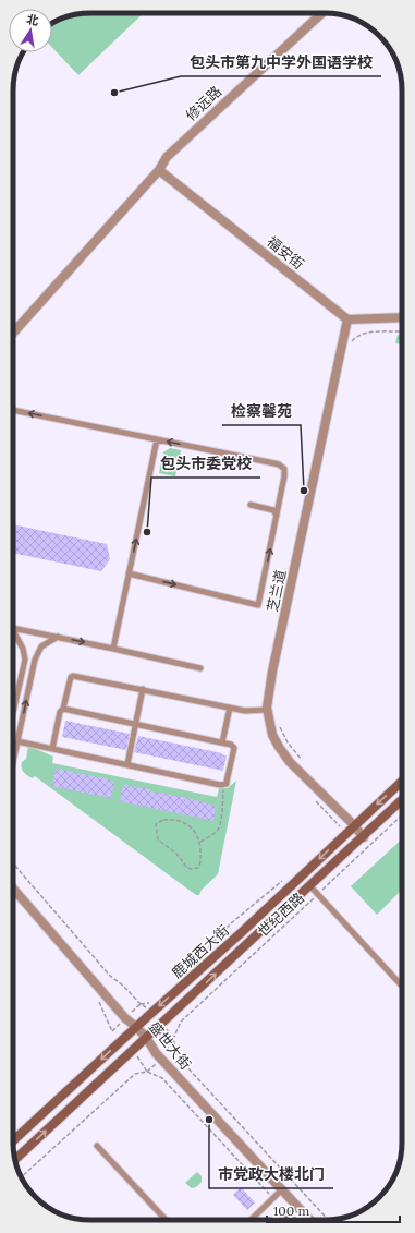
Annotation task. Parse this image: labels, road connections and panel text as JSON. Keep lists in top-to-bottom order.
{
  "streets": {
    "main road": ["鹿城西大街"],
    "street": [
      "修远路",
      "福安街",
      "芝兰道",
      "盛世大街"
    ],
    "path": ["世纪西路"]
  },
  "crossings": [
    ["修远路", "福安街"],
    ["福安街", "芝兰道"],
    ["芝兰道", "鹿城西大街"],
    ["世纪西路", "盛世大街"],
    ["鹿城西大街", "盛世大街"]
  ],
  "places": [
    "包头市第九中学外国语学校",
    "检察馨苑",
    "包头市委党校",
    "市党政大楼北门"
  ],
  "scale_bar": "100 m",
  "north": "top"
}
